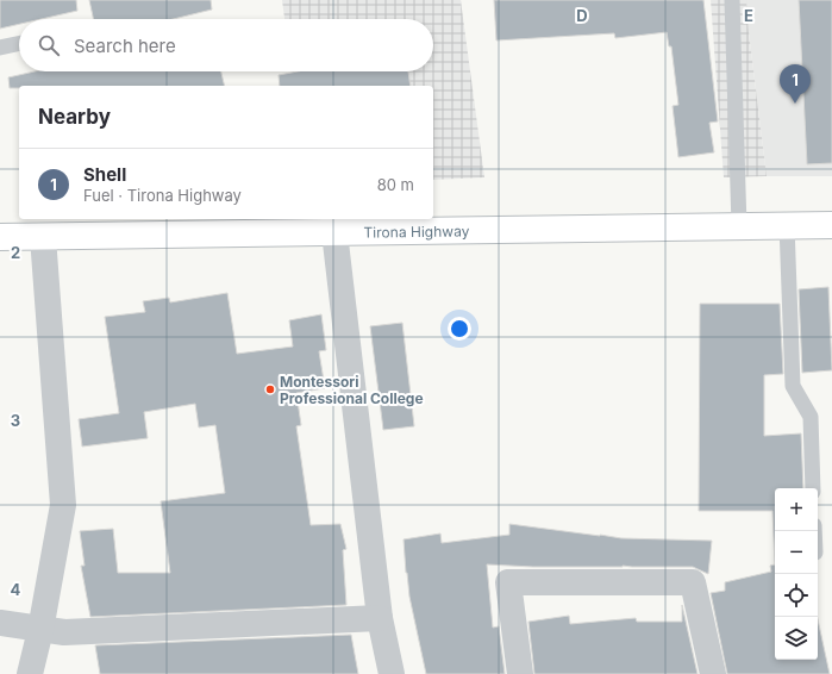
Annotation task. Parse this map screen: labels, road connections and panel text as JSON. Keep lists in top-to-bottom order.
{
  "streets": {
    "main road": ["Tirona Highway"]
  },
  "places": ["Montessori Professional College"],
  "page": {
    "search": "Search here",
    "pins": "1",
    "heading": "Nearby",
    "list": [
      {
        "mark": "1",
        "name": "Shell",
        "note": "Fuel · Tirona Highway",
        "value": "80 m"
      }
    ],
    "map_buttons": ["+", "−"]
  },
  "grid": {
    "columns": ["D", "E"],
    "rows": ["2", "3", "4"]
  }
}
